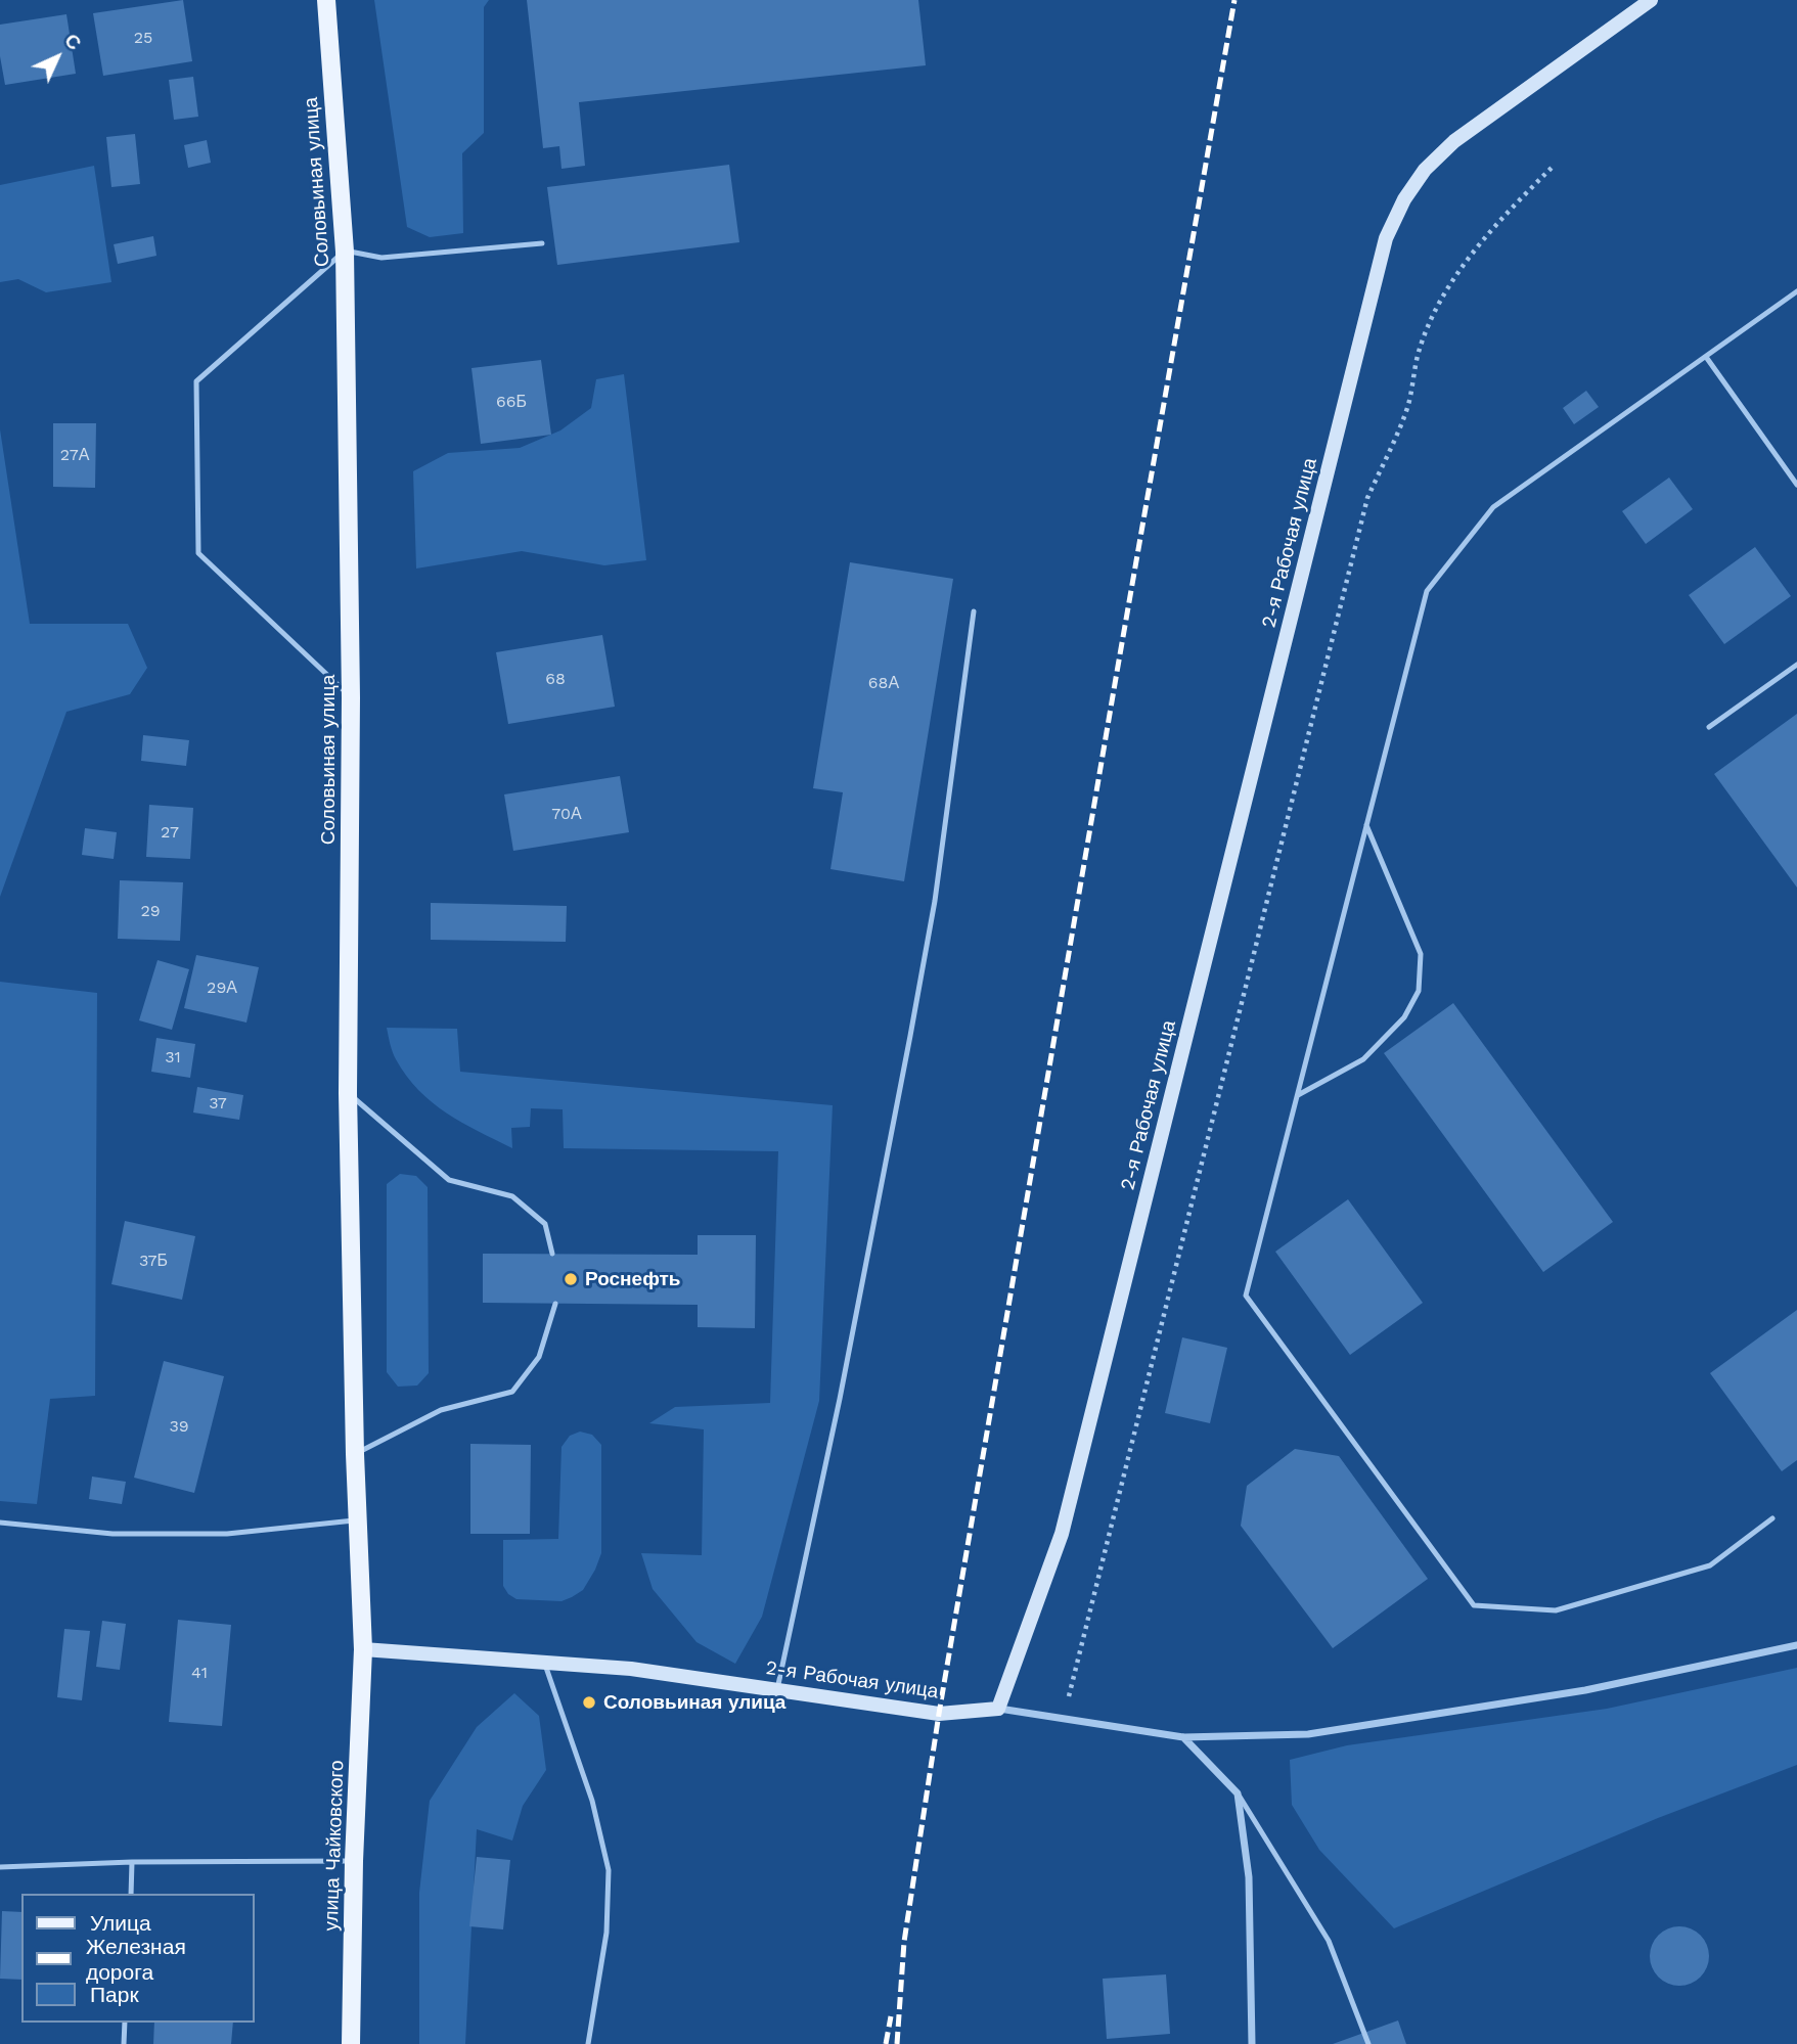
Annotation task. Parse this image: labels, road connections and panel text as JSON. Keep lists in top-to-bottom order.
{
  "streets": {
    "main road": ["Соловьиная улица", "2-я Рабочая улица", "улица Чайковского"]
  },
  "crossings": [
    ["Соловьиная улица", "2-я Рабочая улица"],
    ["Соловьиная улица", "улица Чайковского"],
    ["2-я Рабочая улица", "улица Чайковского"]
  ],
  "places": ["Роснефть", "Соловьиная улица"],
  "house_numbers": [
    "25",
    "66Б",
    "27А",
    "68",
    "68А",
    "70А",
    "27",
    "29",
    "29А",
    "31",
    "37",
    "37Б",
    "39",
    "41"
  ],
  "legend": ["Улица", "Железная дорога", "Парк"],
  "north": "top right"
}
